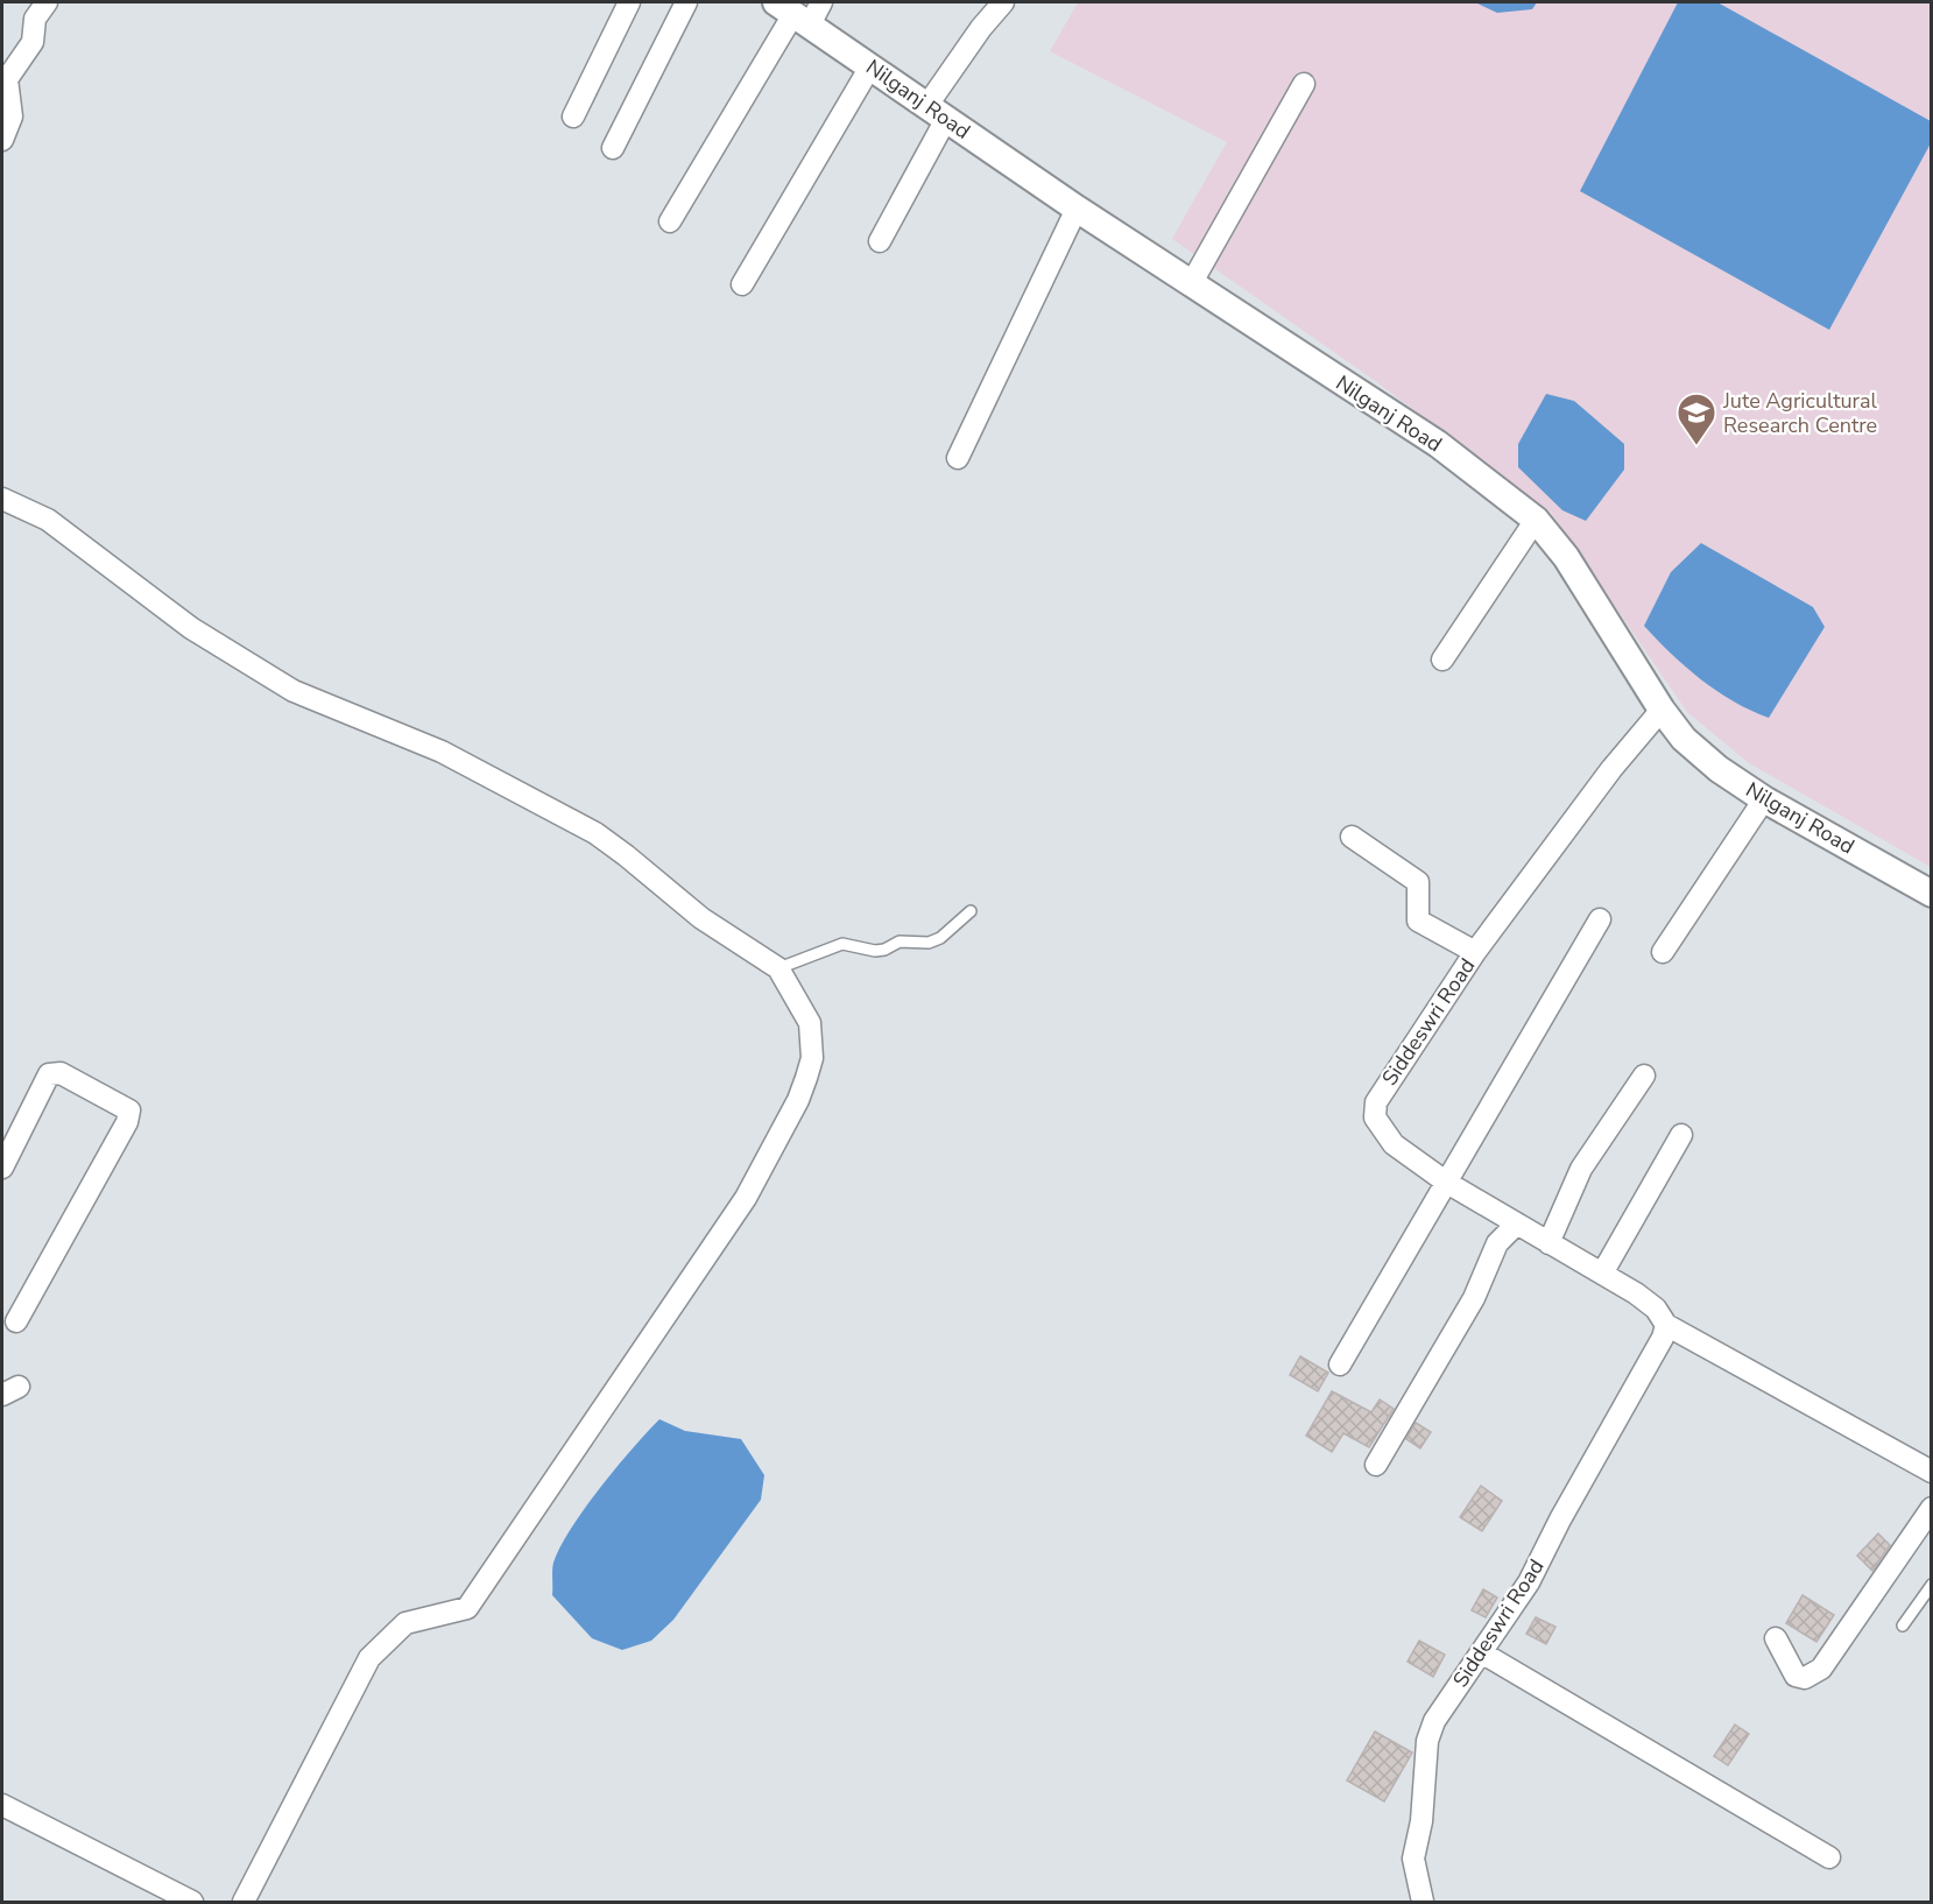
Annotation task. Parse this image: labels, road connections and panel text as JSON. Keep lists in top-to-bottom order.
{
  "streets": {
    "street": ["Nilganj Road", "Siddeswri Road"]
  },
  "crossings": [
    ["Nilganj Road", "Siddeswri Road"]
  ],
  "places": {
    "school or university": ["Jute Agricultural Research Centre"]
  }
}
